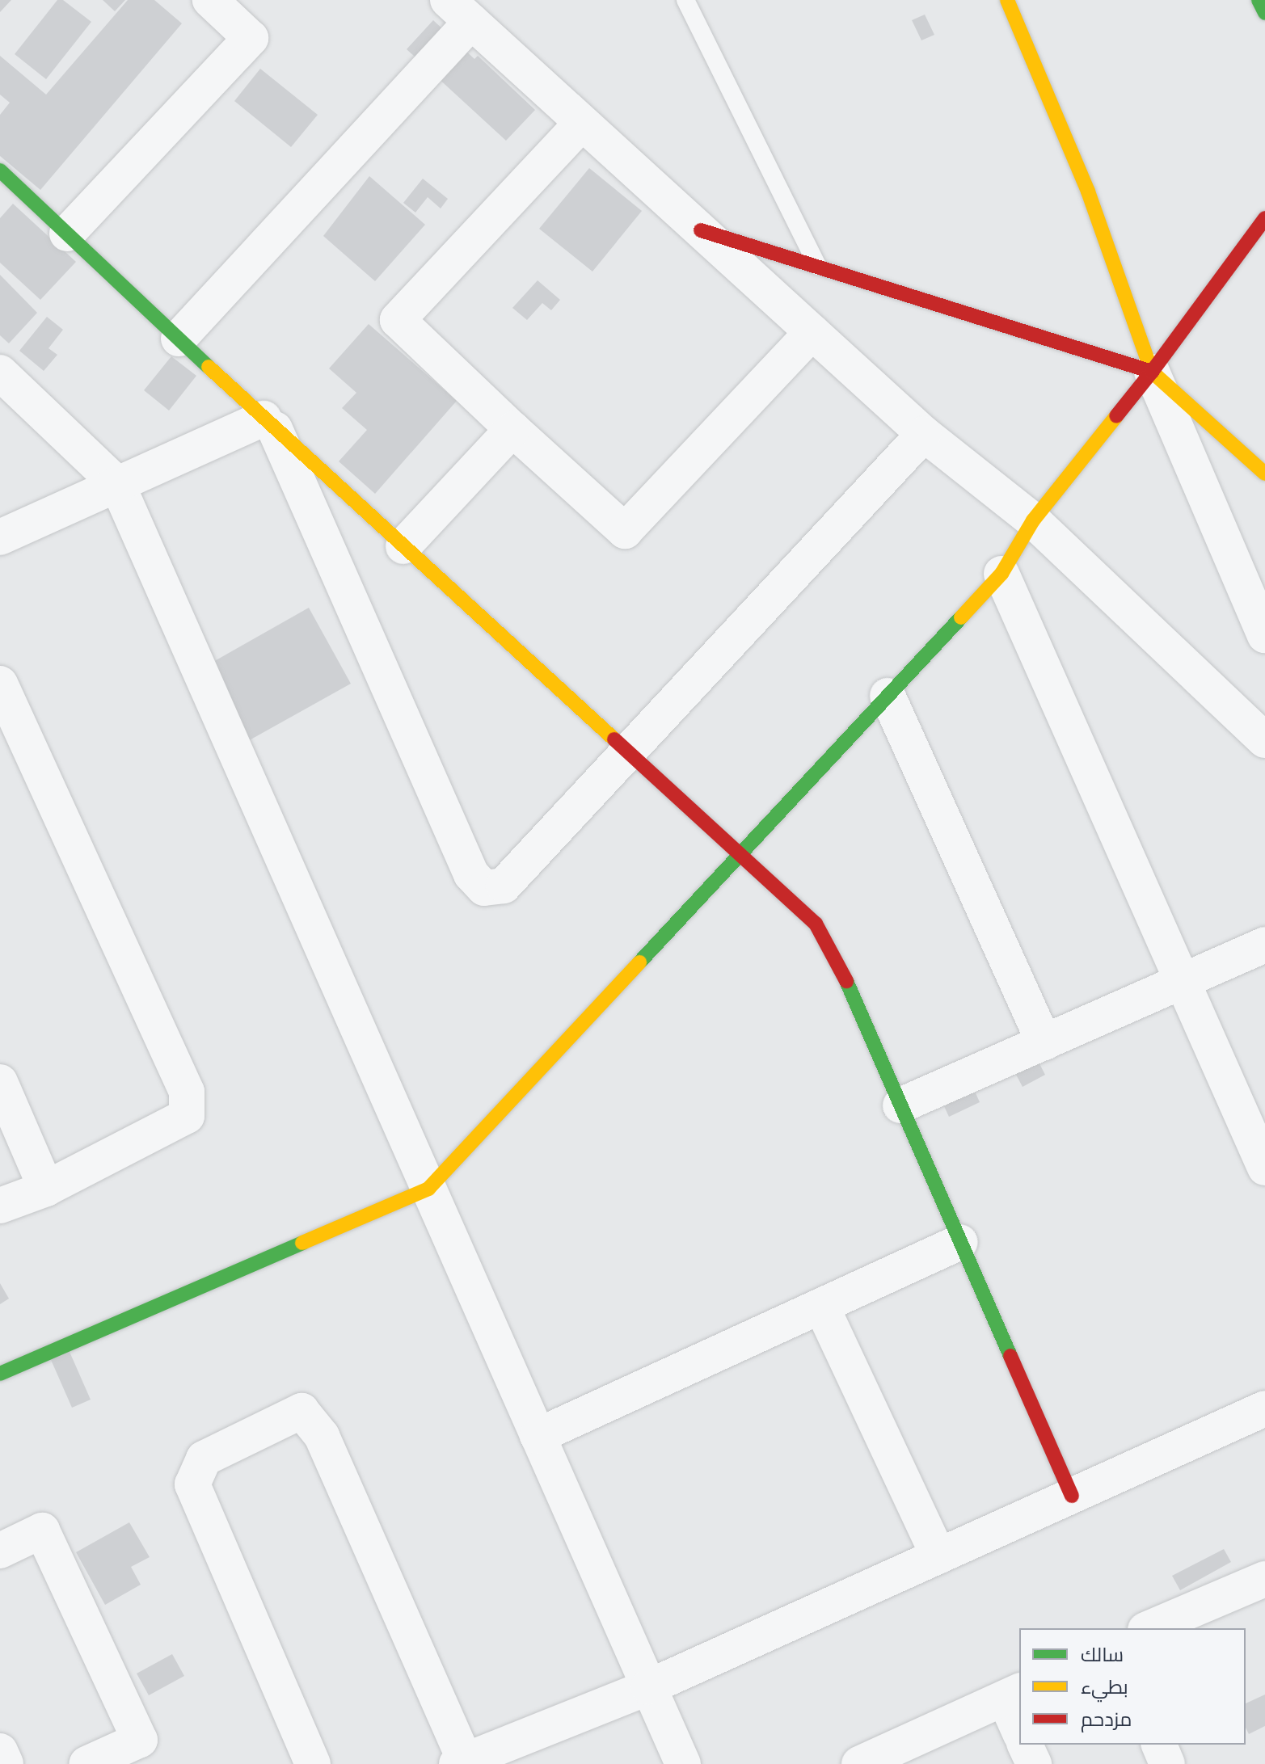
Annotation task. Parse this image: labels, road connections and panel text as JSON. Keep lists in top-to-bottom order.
{
  "legend": ["سالك", "بطيء", "مزدحم"]
}
